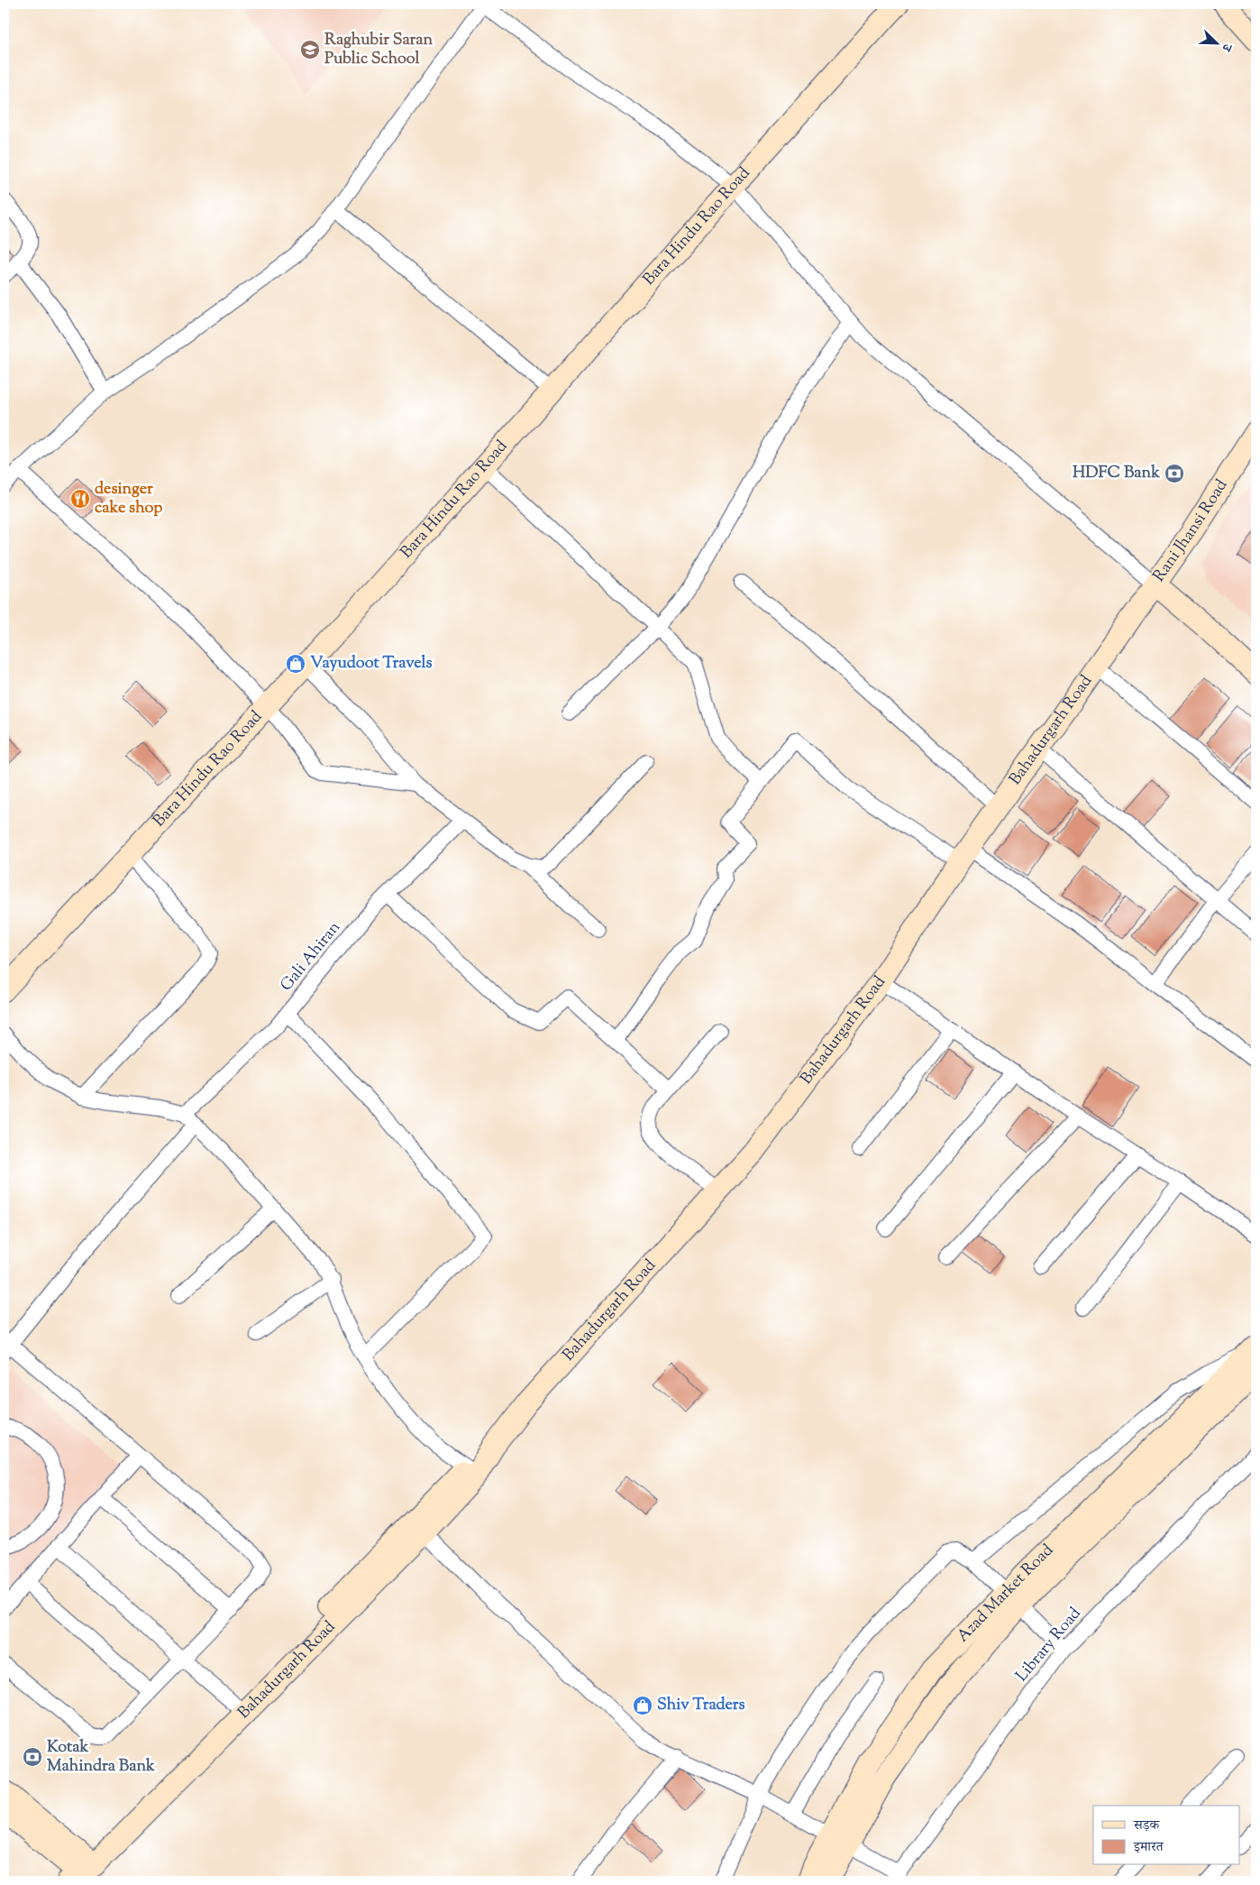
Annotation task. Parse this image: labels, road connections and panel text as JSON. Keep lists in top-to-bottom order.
{
  "streets": {
    "street": [
      "Bara Hindu Rao Road",
      "Rani Jhansi Road",
      "Bahadurgarh Road",
      "Gali Ahiran",
      "Azad Market Road",
      "Library Road"
    ]
  },
  "crossings": [
    ["Rani Jhansi Road", "Bahadurgarh Road"]
  ],
  "places": {
    "school or university": ["Raghubir Saran Public School"],
    "bank": ["HDFC Bank", "Kotak Mahindra Bank"],
    "restaurant": ["desinger cake shop"],
    "shop": ["Vayudoot Travels", "Shiv Traders"]
  },
  "legend": ["सड़क", "इमारत"],
  "north": "bottom right"
}
